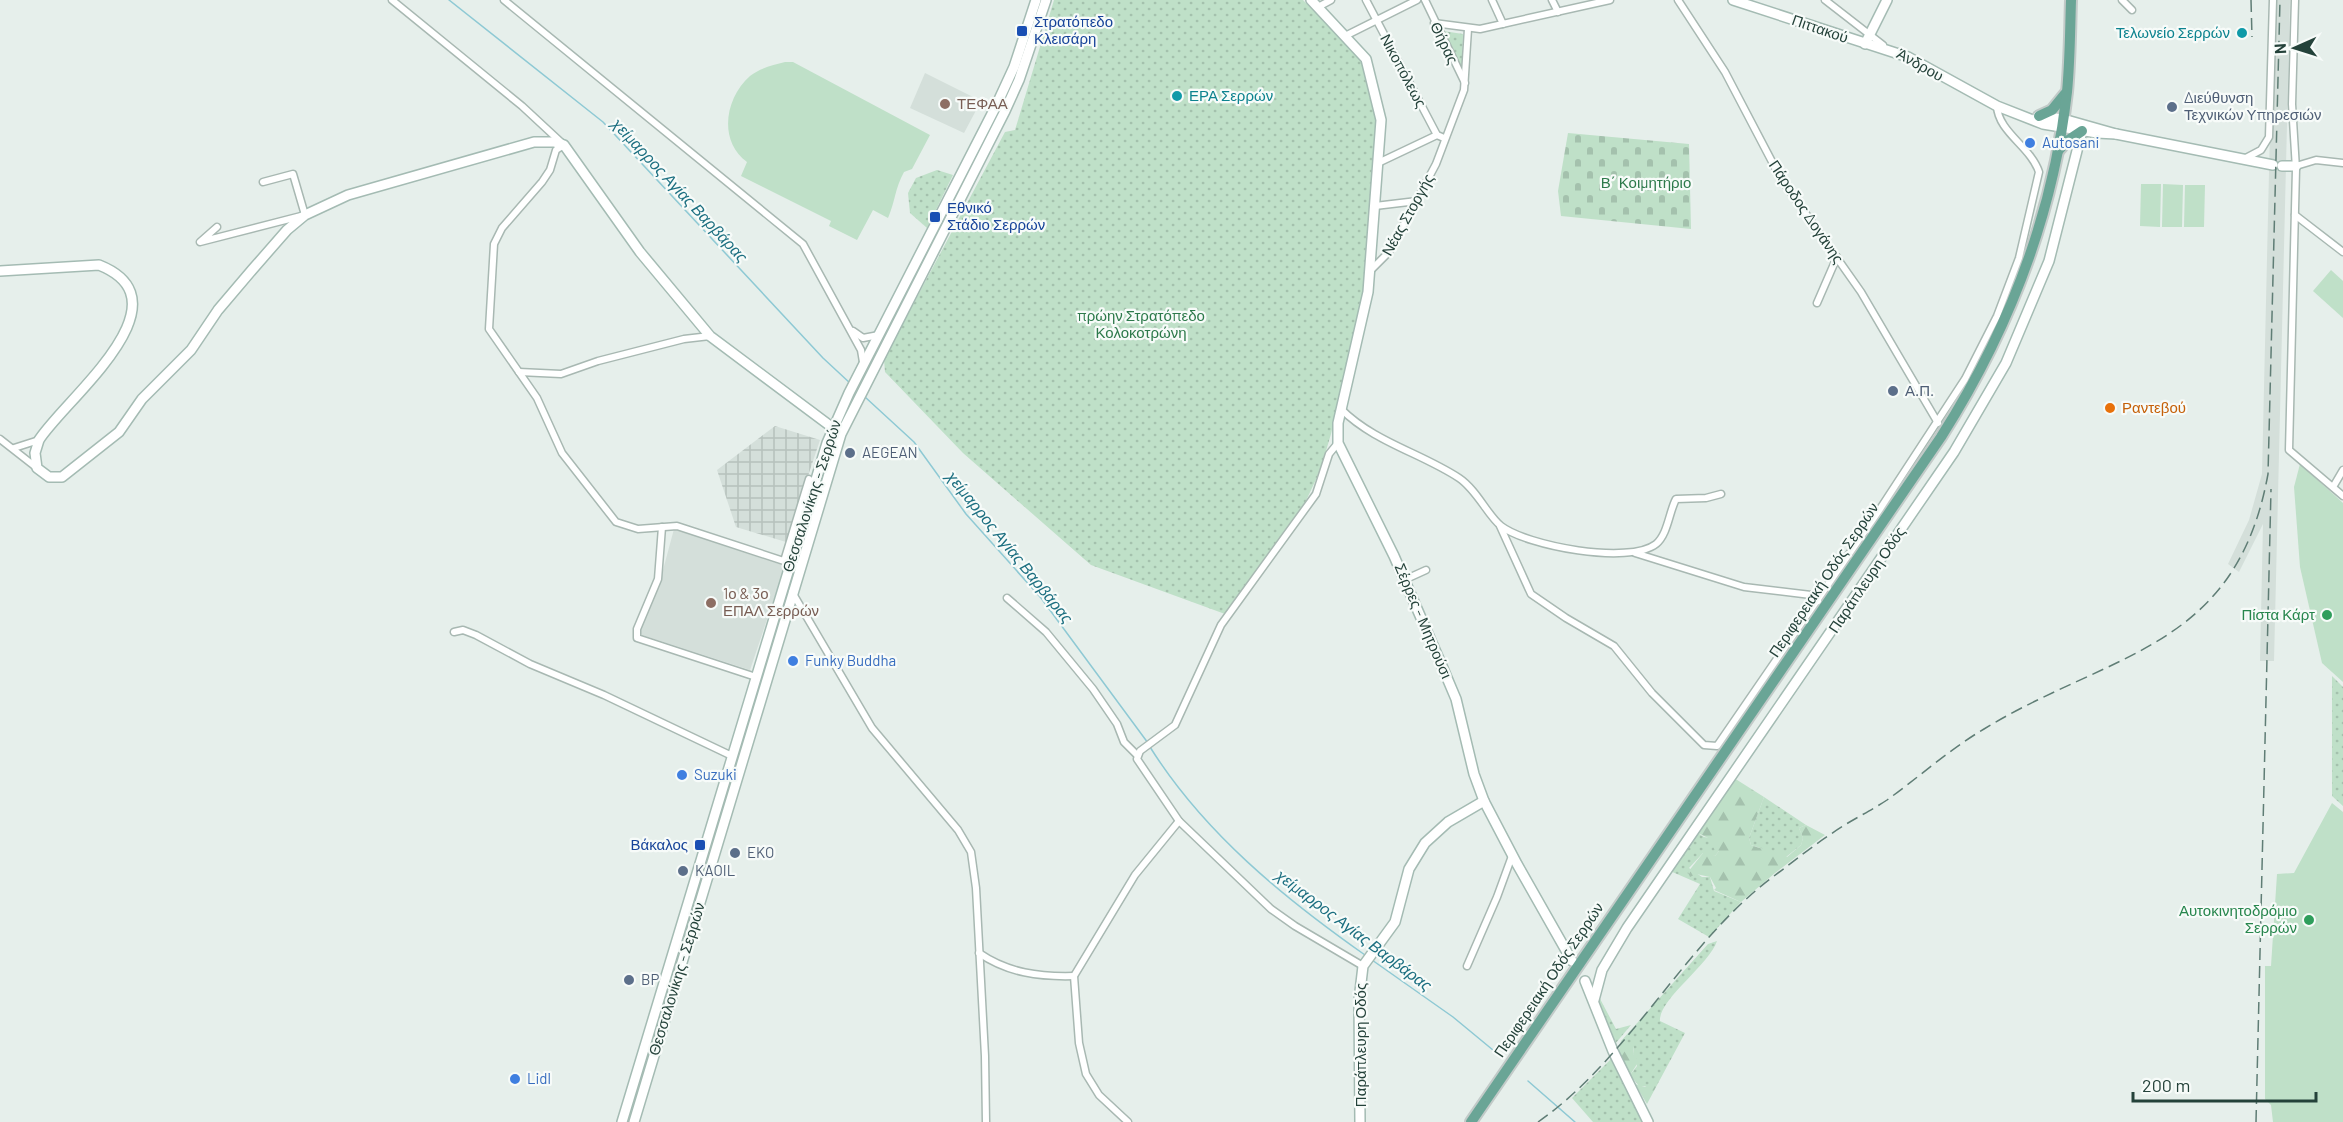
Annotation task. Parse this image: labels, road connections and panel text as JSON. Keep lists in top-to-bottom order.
{
  "streets": {
    "main road": ["Περιφερειακή Οδός Σερρών"],
    "street": [
      "Πιττακού",
      "Θήρας",
      "Άνδρου",
      "Νικοπόλεως",
      "Πάροδος Δογάνης",
      "Νέας Στοργής",
      "Θεσσαλονίκης - Σερρών",
      "Παράπλευρη Οδός",
      "Σέρρες - Μητρούσι"
    ]
  },
  "crossings": [
    ["Πιττακού", "Άνδρου"],
    ["Θήρας", "Νέας Στοργής"],
    ["Άνδρου", "Περιφερειακή Οδός Σερρών"],
    ["Παράπλευρη Οδός", "Σέρρες - Μητρούσι"]
  ],
  "water": ["χείμαρρος Αγίας Βαρβάρας"],
  "parks": ["Β΄ Κοιμητήριο", "πρώην Στρατόπεδο Κολοκοτρώνη"],
  "places": {
    "transit": ["Στρατόπεδο Κλεισάρη", "Εθνικό Στάδιο Σερρών", "Βάκαλος"],
    "other": [
      "Τελωνείο Σερρών",
      "ΕΡΑ Σερρών",
      "ΤΕΦΑΑ",
      "Διεύθυνση Τεχνικών Υπηρεσιών",
      "Autosani",
      "Α.Π.",
      "Ραντεβού",
      "AEGEAN",
      "1ο & 3ο ΕΠΑΛ Σερρών",
      "Πίστα Κάρτ",
      "Funky Buddha",
      "Suzuki",
      "EKO",
      "KAOIL",
      "Αυτοκινητοδρόμιο Σερρών",
      "BP",
      "Lidl"
    ]
  },
  "scale_bar": "200 m",
  "north": "left"
}
